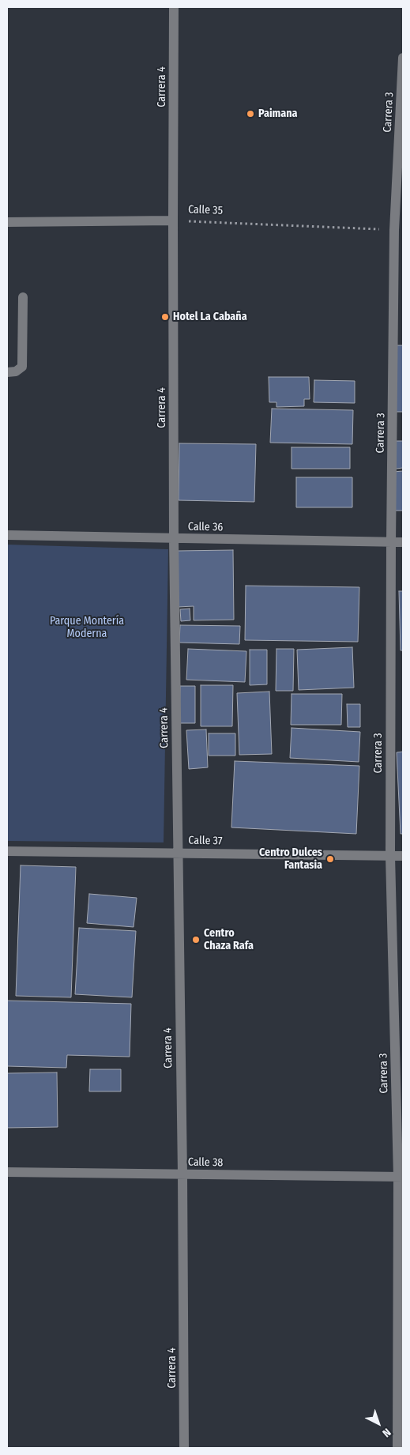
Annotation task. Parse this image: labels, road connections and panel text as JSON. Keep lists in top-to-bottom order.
{
  "streets": {
    "street": [
      "Carrera 4",
      "Carrera 3",
      "Calle 35",
      "Calle 36",
      "Calle 37",
      "Calle 38"
    ]
  },
  "crossings": [
    ["Carrera 4", "Calle 35"],
    ["Carrera 4", "Calle 36"],
    ["Carrera 4", "Calle 37"],
    ["Carrera 4", "Calle 38"],
    ["Carrera 3", "Calle 35"],
    ["Carrera 3", "Calle 36"],
    ["Carrera 3", "Calle 37"],
    ["Carrera 3", "Calle 38"]
  ],
  "parks": ["Parque Montería Moderna"],
  "places": [
    "Paimana",
    "Hotel La Cabaña",
    "Centro Dulces Fantasia",
    "Centro Chaza Rafa"
  ],
  "north": "bottom right"
}
